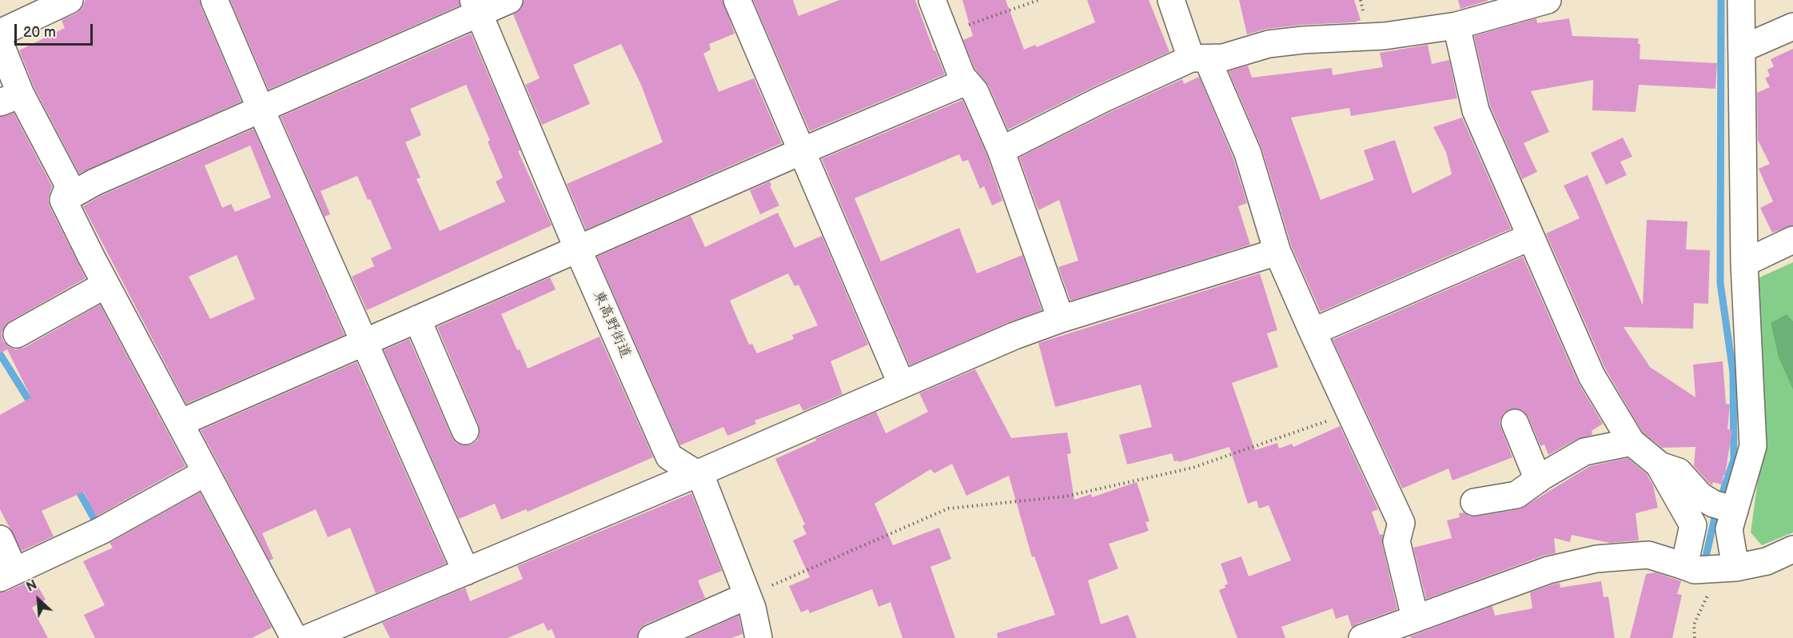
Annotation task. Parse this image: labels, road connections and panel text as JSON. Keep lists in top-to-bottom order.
{
  "streets": {
    "street": ["東高野街道"]
  },
  "scale_bar": "20 m",
  "north": "top left"
}
